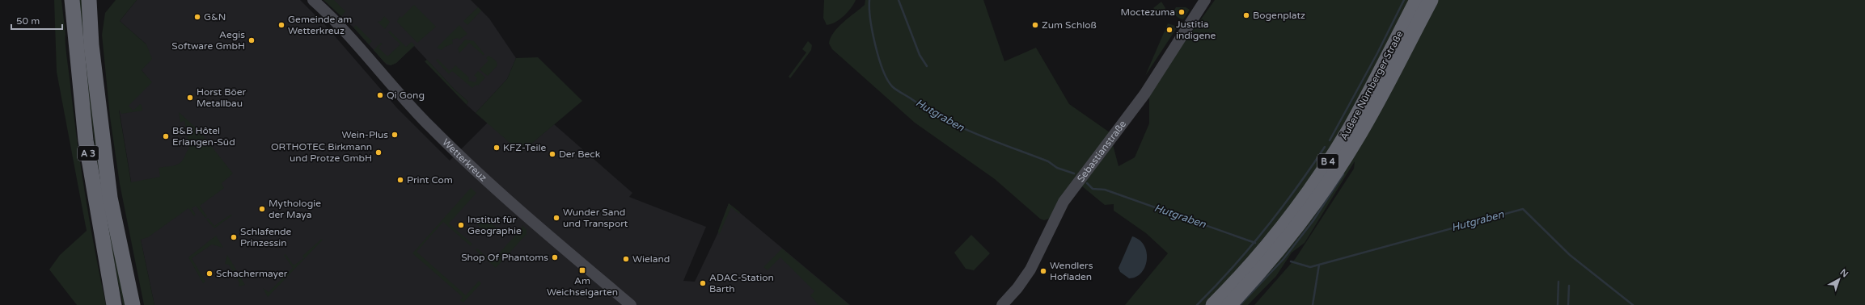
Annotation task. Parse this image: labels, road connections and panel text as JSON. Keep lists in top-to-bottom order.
{
  "streets": {
    "highway": ["Äußere Nürnberger Straße", "A 3", "B 4"],
    "street": ["Sebastianstraße", "Wetterkreuz"]
  },
  "water": ["Hutgraben"],
  "places": {
    "other": [
      "Moctezuma",
      "Bogenplatz",
      "G&N",
      "Gemeinde am Wetterkreuz",
      "Zum Schloß",
      "Justitia indigene",
      "Aegis Software GmbH",
      "Qi Gong",
      "Horst Böer Metallbau",
      "Wein-Plus",
      "B&B Hôtel Erlangen-Süd",
      "KFZ-Teile",
      "ORTHOTEC Birkmann und Protze GmbH",
      "Der Beck",
      "Print Com",
      "Mythologie der Maya",
      "Wunder Sand und Transport",
      "Institut für Geographie",
      "Schlafende Prinzessin",
      "Shop Of Phantoms",
      "Wieland",
      "Wendlers Hofladen",
      "Schachermayer",
      "ADAC-Station Barth"
    ],
    "transit": ["Am Weichselgarten"]
  },
  "scale_bar": "50 m",
  "north": "top right"
}
